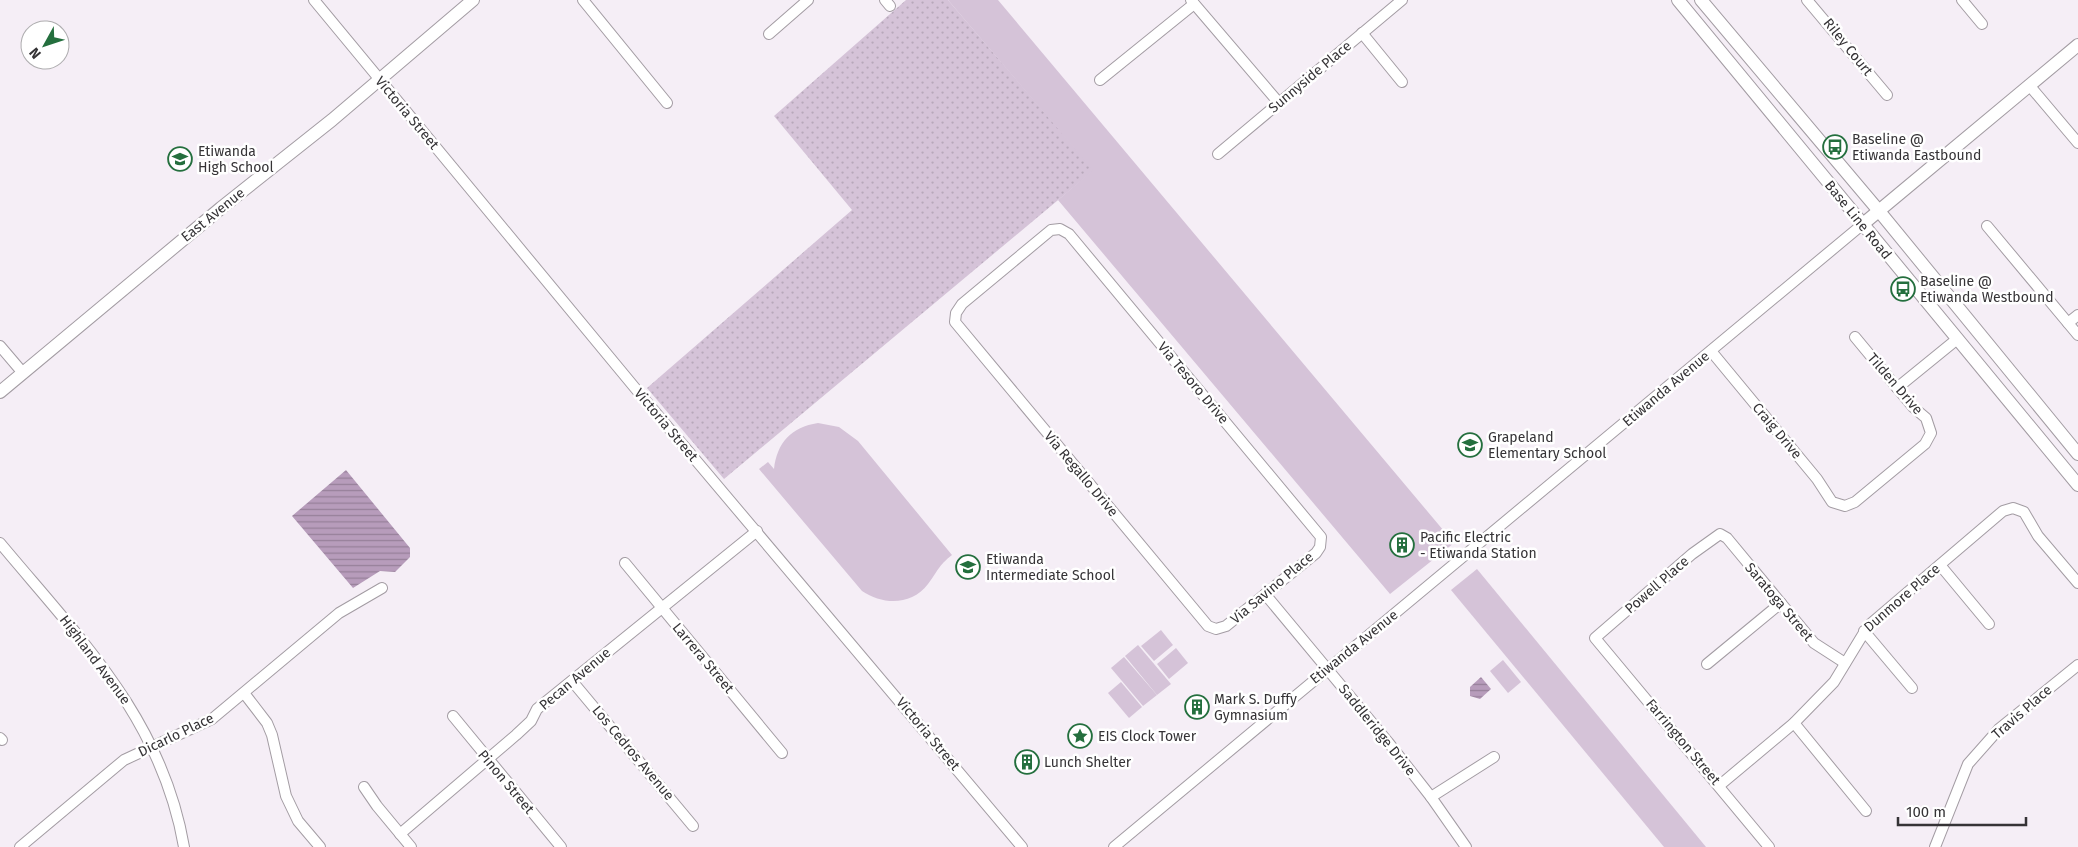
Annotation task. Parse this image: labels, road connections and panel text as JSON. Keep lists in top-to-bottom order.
{
  "streets": {
    "main road": ["East Avenue", "Base Line Road", "Etiwanda Avenue"],
    "street": [
      "Riley Court",
      "Sunnyside Place",
      "Victoria Street",
      "Via Tesoro Drive",
      "Tilden Drive",
      "Craig Drive",
      "Via Regallo Drive",
      "Powell Place",
      "Via Savino Place",
      "Dunmore Place",
      "Saratoga Street",
      "Larrera Street",
      "Highland Avenue",
      "Pecan Avenue",
      "Travis Place",
      "Saddleridge Drive",
      "Dicarlo Place",
      "Farrington Street",
      "Los Cedros Avenue",
      "Pinon Street"
    ]
  },
  "crossings": [
    ["Victoria Street", "East Avenue"],
    ["Victoria Street", "Pecan Avenue"],
    ["Base Line Road", "Etiwanda Avenue"],
    ["Via Tesoro Drive", "Via Regallo Drive"],
    ["Via Tesoro Drive", "Via Savino Place"],
    ["Tilden Drive", "Craig Drive"],
    ["Etiwanda Avenue", "Craig Drive"],
    ["Etiwanda Avenue", "Saddleridge Drive"],
    ["Via Regallo Drive", "Via Savino Place"],
    ["Powell Place", "Saratoga Street"],
    ["Powell Place", "Farrington Street"],
    ["Via Savino Place", "Saddleridge Drive"],
    ["Dunmore Place", "Saratoga Street"],
    ["Dunmore Place", "Farrington Street"],
    ["Larrera Street", "Pecan Avenue"],
    ["Highland Avenue", "Dicarlo Place"],
    ["Pecan Avenue", "Los Cedros Avenue"],
    ["Pecan Avenue", "Pinon Street"]
  ],
  "places": {
    "bus stop": ["Baseline @ Etiwanda Eastbound", "Baseline @ Etiwanda Westbound"],
    "school or university": ["Etiwanda High School", "Grapeland Elementary School", "Etiwanda Intermediate School"],
    "building": ["Pacific Electric - Etiwanda Station", "Mark S. Duffy Gymnasium", "Lunch Shelter"],
    "place": ["EIS Clock Tower"]
  },
  "scale_bar": "100 m",
  "north": "bottom left"
}
